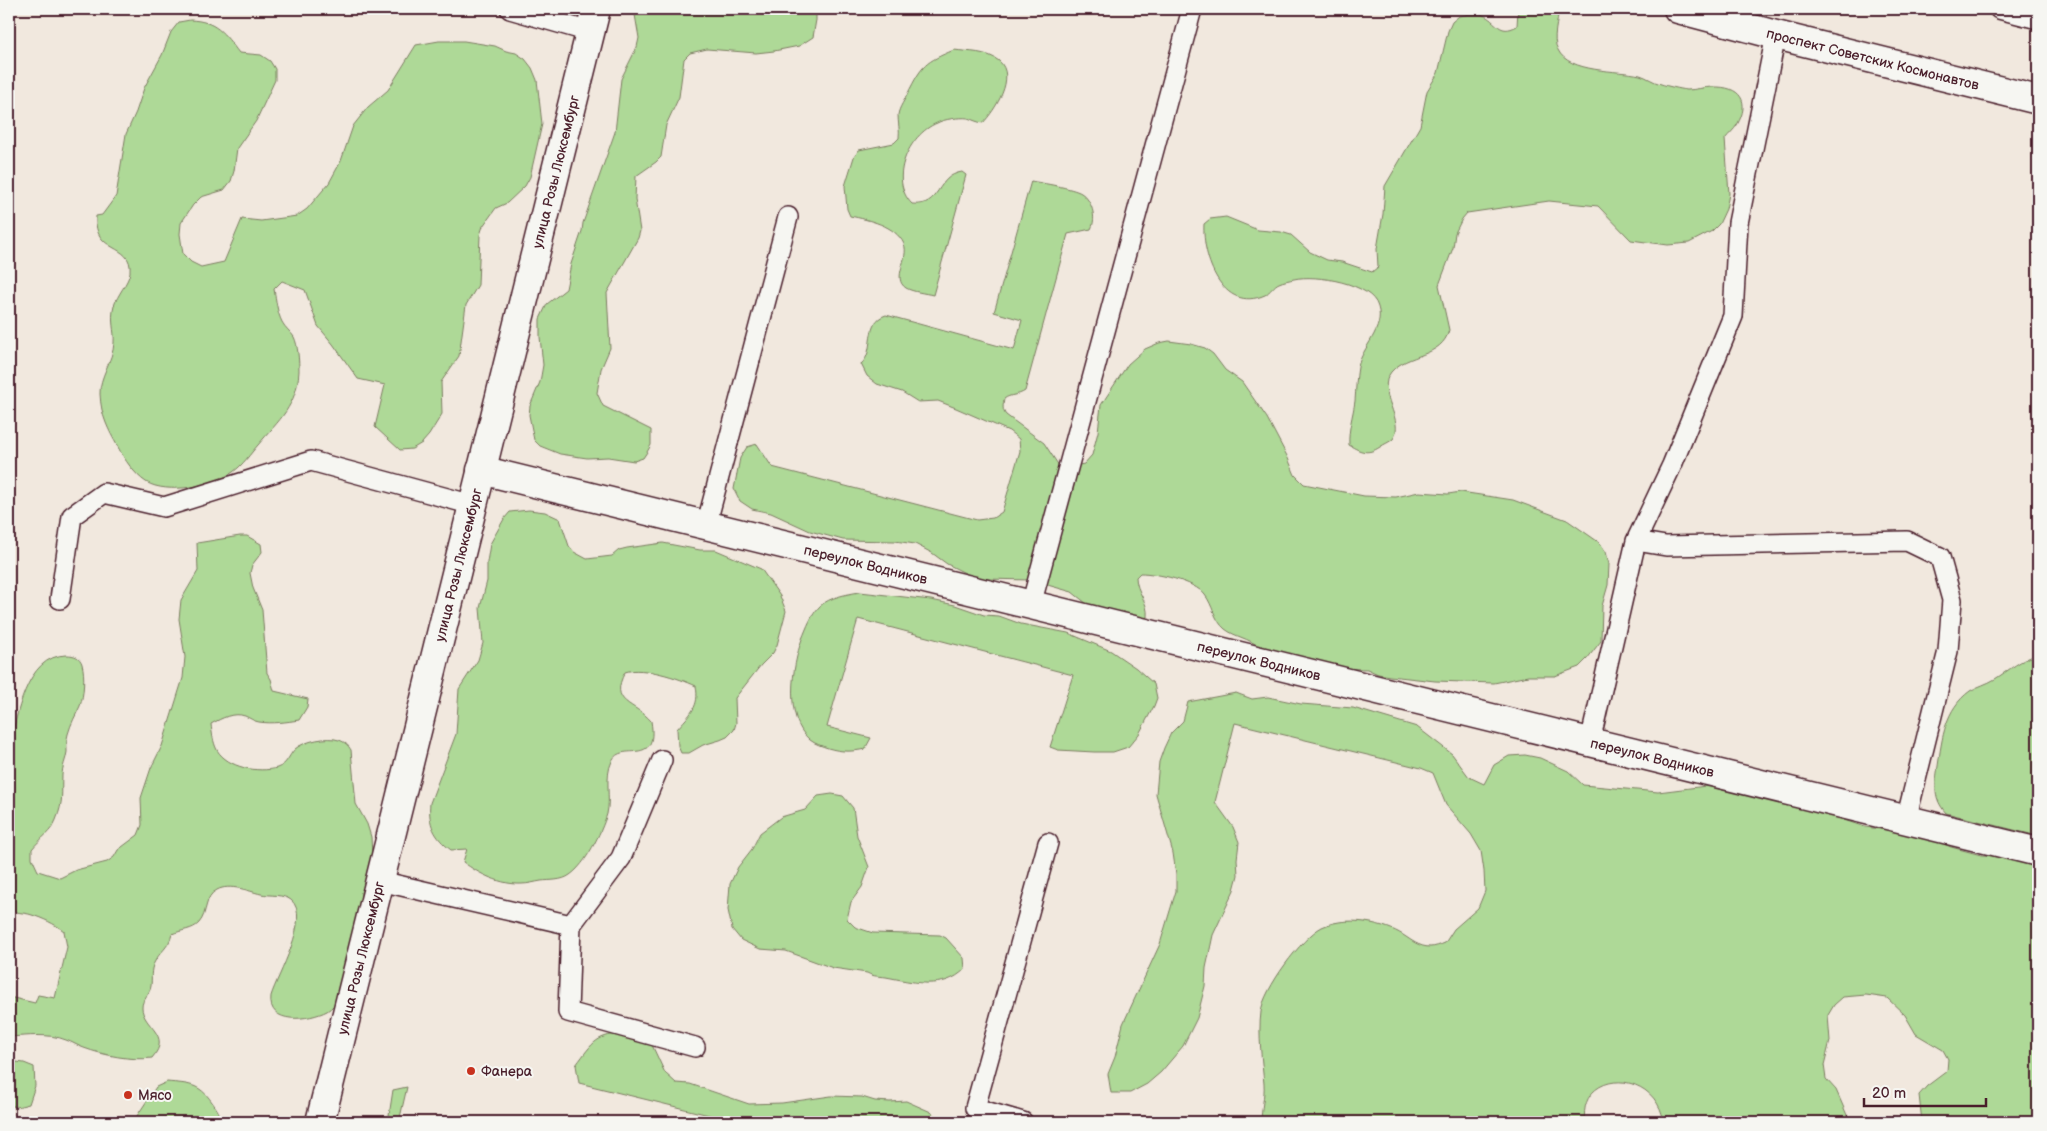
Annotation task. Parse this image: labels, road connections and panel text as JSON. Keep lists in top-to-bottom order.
{
  "streets": {
    "street": ["проспект Советских Космонавтов", "улица Розы Люксембург", "переулок Водников"]
  },
  "crossings": [
    ["улица Розы Люксембург", "переулок Водников"]
  ],
  "places": ["Фанера", "Мясо"],
  "scale_bar": "20 m"
}
